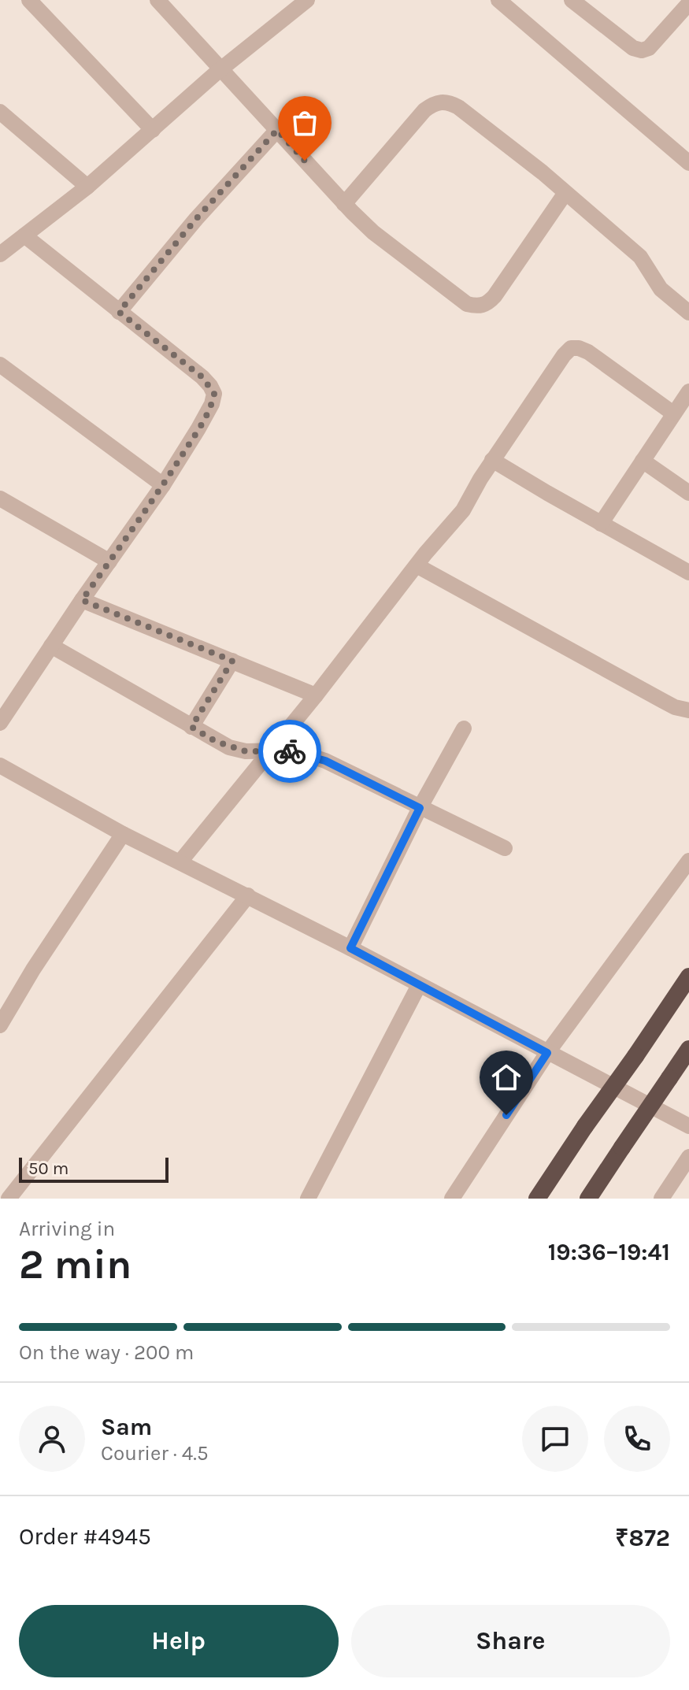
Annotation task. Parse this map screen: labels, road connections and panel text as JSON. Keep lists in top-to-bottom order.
{
  "scale_bar": "50 m",
  "page": {
    "scale": "50 m",
    "heading": ["2 min", "Arriving in", "19:36–19:41"],
    "panel": [
      "Sam",
      "Courier · 4.5",
      "Order #4945",
      "₹872"
    ],
    "bar": "On the way · 200 m",
    "buttons": ["Help", "Share"]
  }
}
